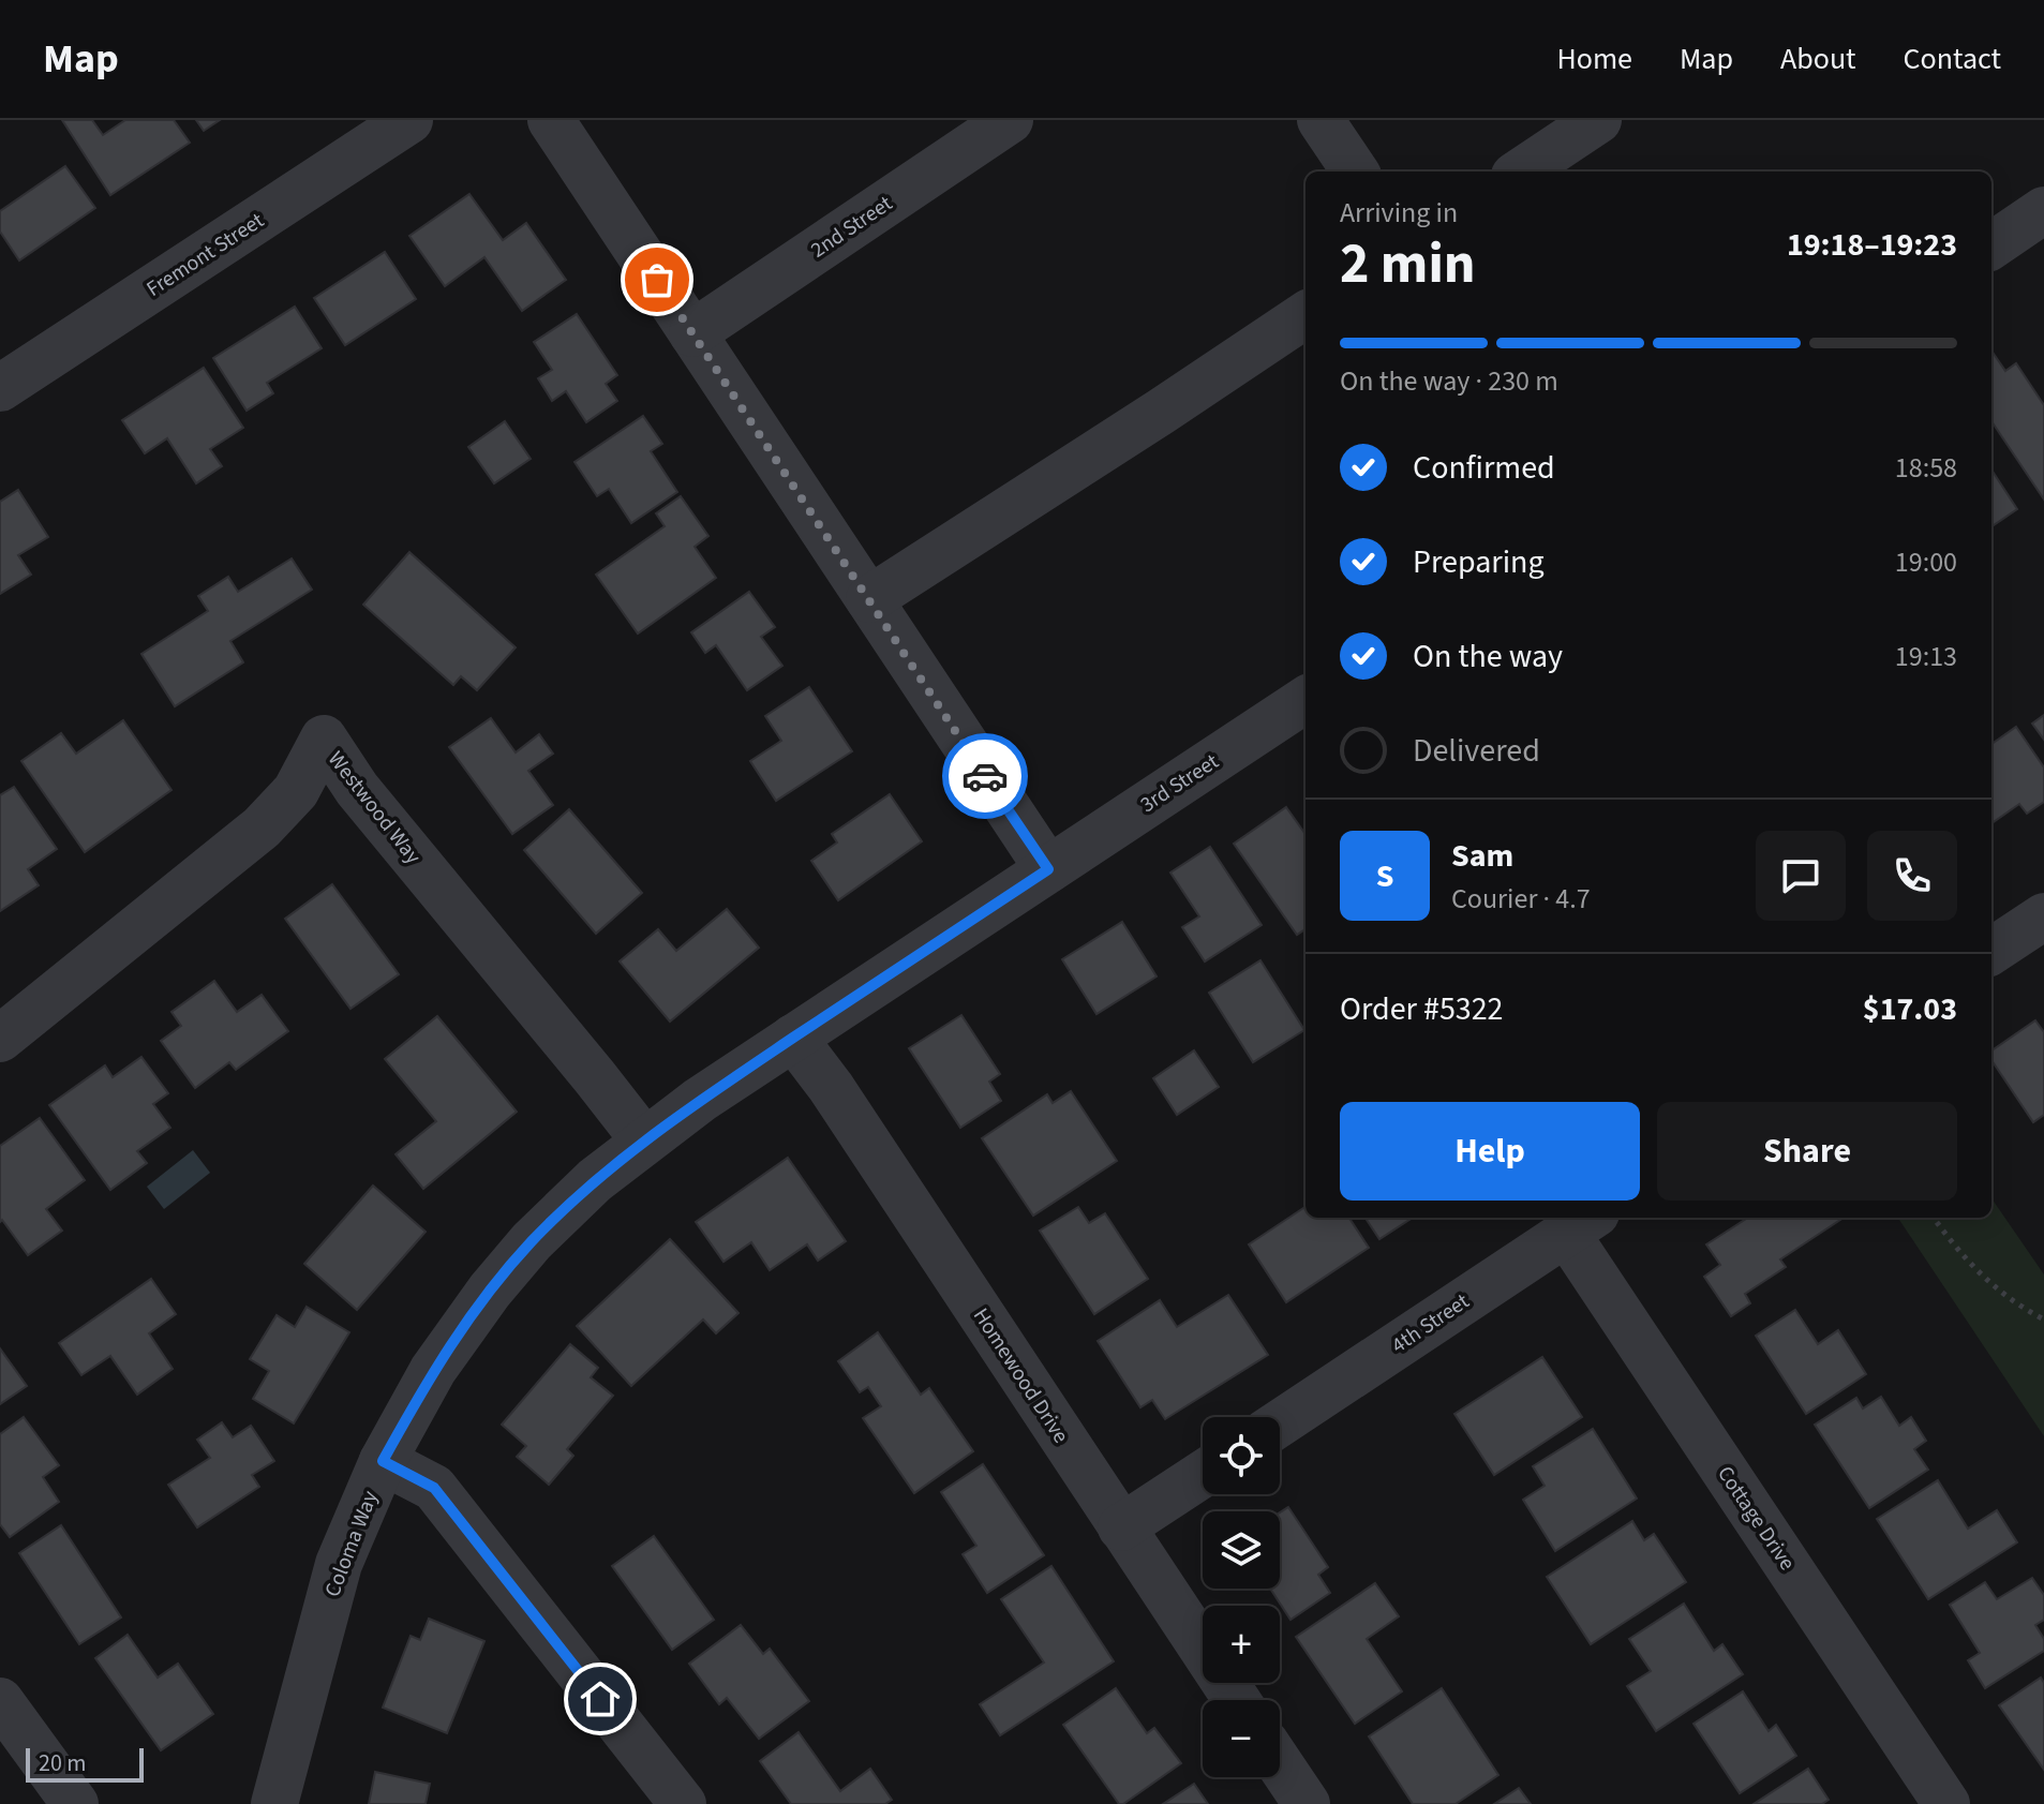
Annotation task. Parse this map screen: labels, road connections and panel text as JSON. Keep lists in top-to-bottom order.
{
  "streets": {
    "street": [
      "2nd Street",
      "Fremont Street",
      "3rd Street",
      "Westwood Way",
      "4th Street",
      "Homewood Drive",
      "Cottage Drive",
      "Coloma Way"
    ]
  },
  "crossings": [
    ["3rd Street", "Coloma Way"],
    ["Westwood Way", "Coloma Way"],
    ["4th Street", "Cottage Drive"],
    ["Homewood Drive", "Coloma Way"]
  ],
  "scale_bar": "20 m",
  "page": {
    "header": "Map",
    "nav": [
      "Home",
      "Map",
      "About",
      "Contact"
    ],
    "heading": ["2 min", "Arriving in", "19:18–19:23"],
    "panel": [
      "Sam",
      "Courier · 4.7",
      "Order #5322",
      "$17.03"
    ],
    "bar": "On the way · 230 m",
    "list": [
      ["Confirmed", "18:58"],
      ["Preparing", "19:00"],
      ["On the way", "19:13"],
      "Delivered"
    ],
    "round": "S",
    "buttons": ["Help", "Share"],
    "map_buttons": ["+", "−"],
    "scale": "20 m"
  }
}
